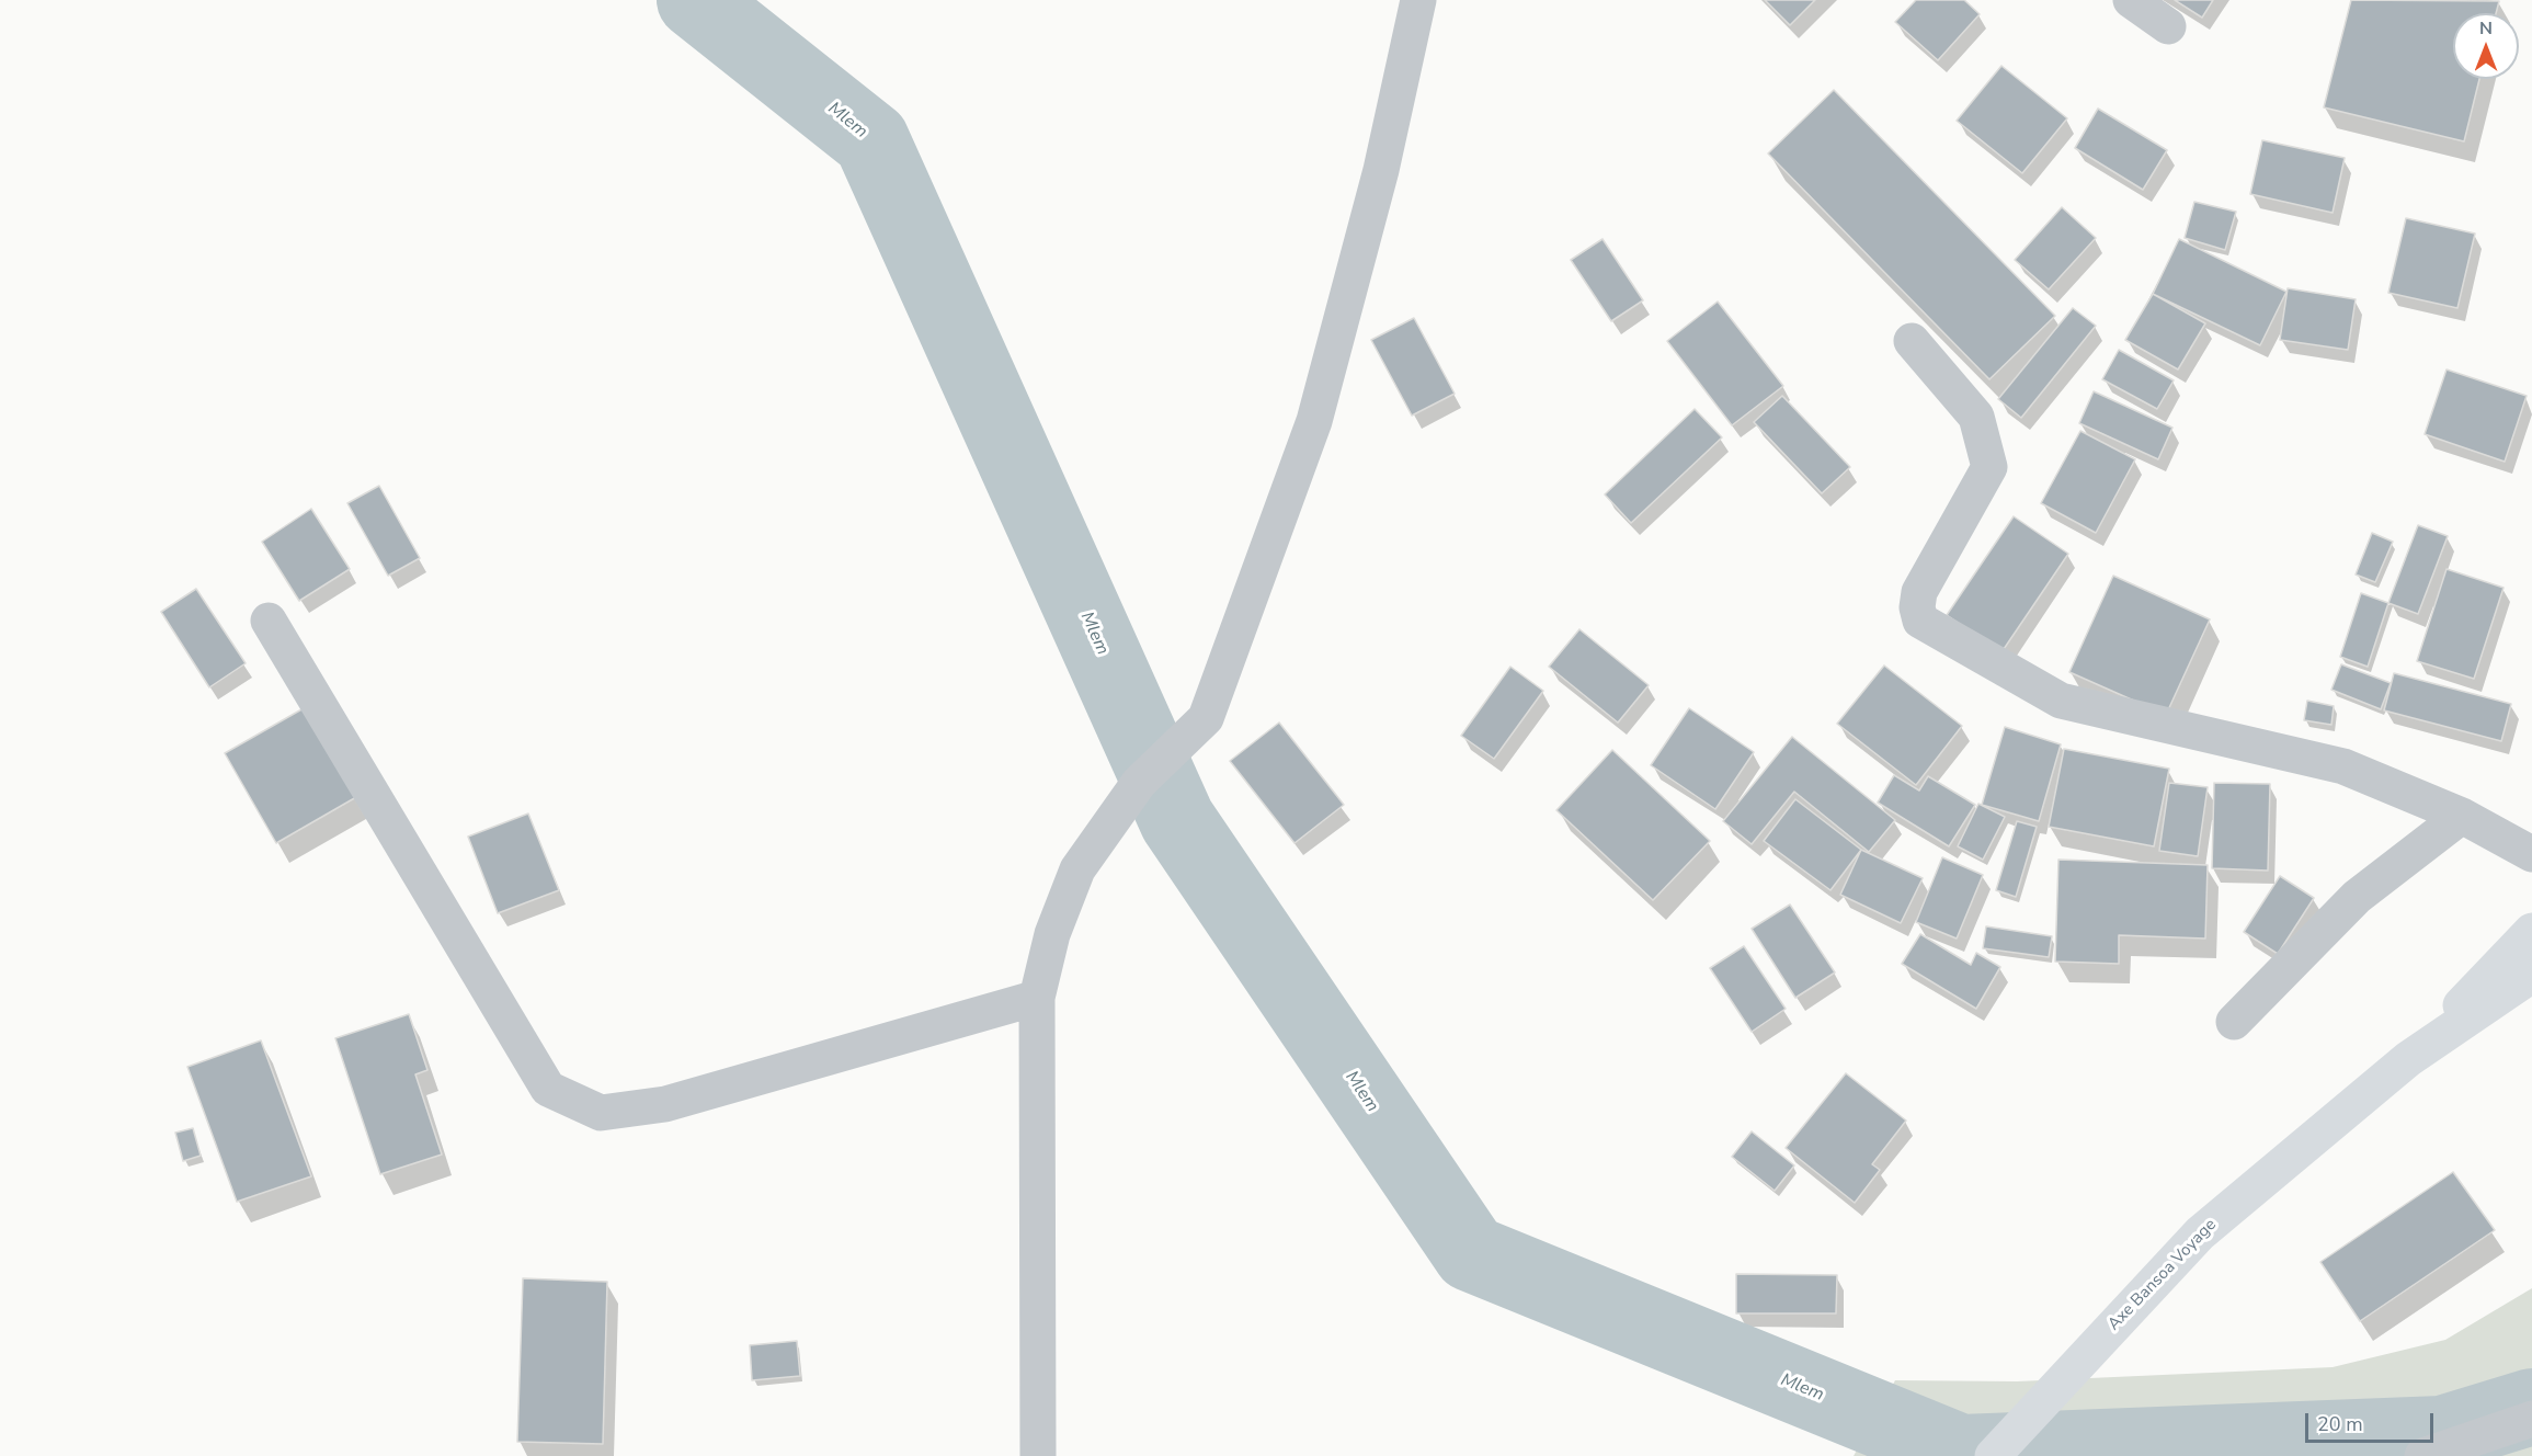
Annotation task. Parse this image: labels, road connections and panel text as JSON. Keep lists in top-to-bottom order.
{
  "streets": {
    "highway": ["Axe Bansoa Voyage"]
  },
  "water": ["Mlem"],
  "scale_bar": "20 m",
  "north": "top"
}
